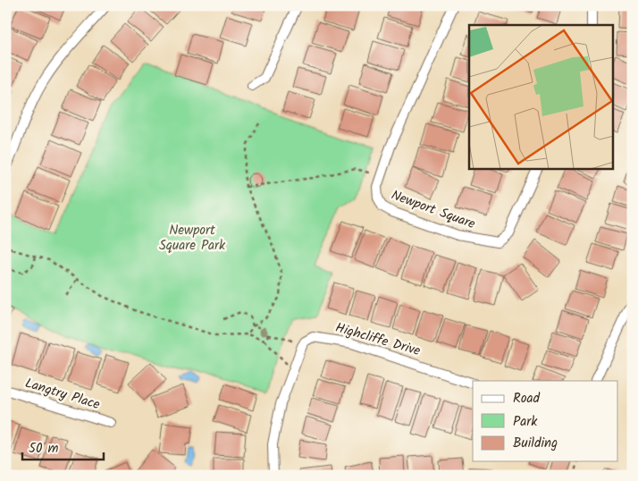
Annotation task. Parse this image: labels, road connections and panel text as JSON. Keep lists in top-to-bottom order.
{
  "streets": {
    "street": ["Newport Square", "Highcliffe Drive", "Langtry Place"]
  },
  "parks": ["Newport Square Park"],
  "legend": ["Road", "Park", "Building"],
  "scale_bar": "50 m"
}
